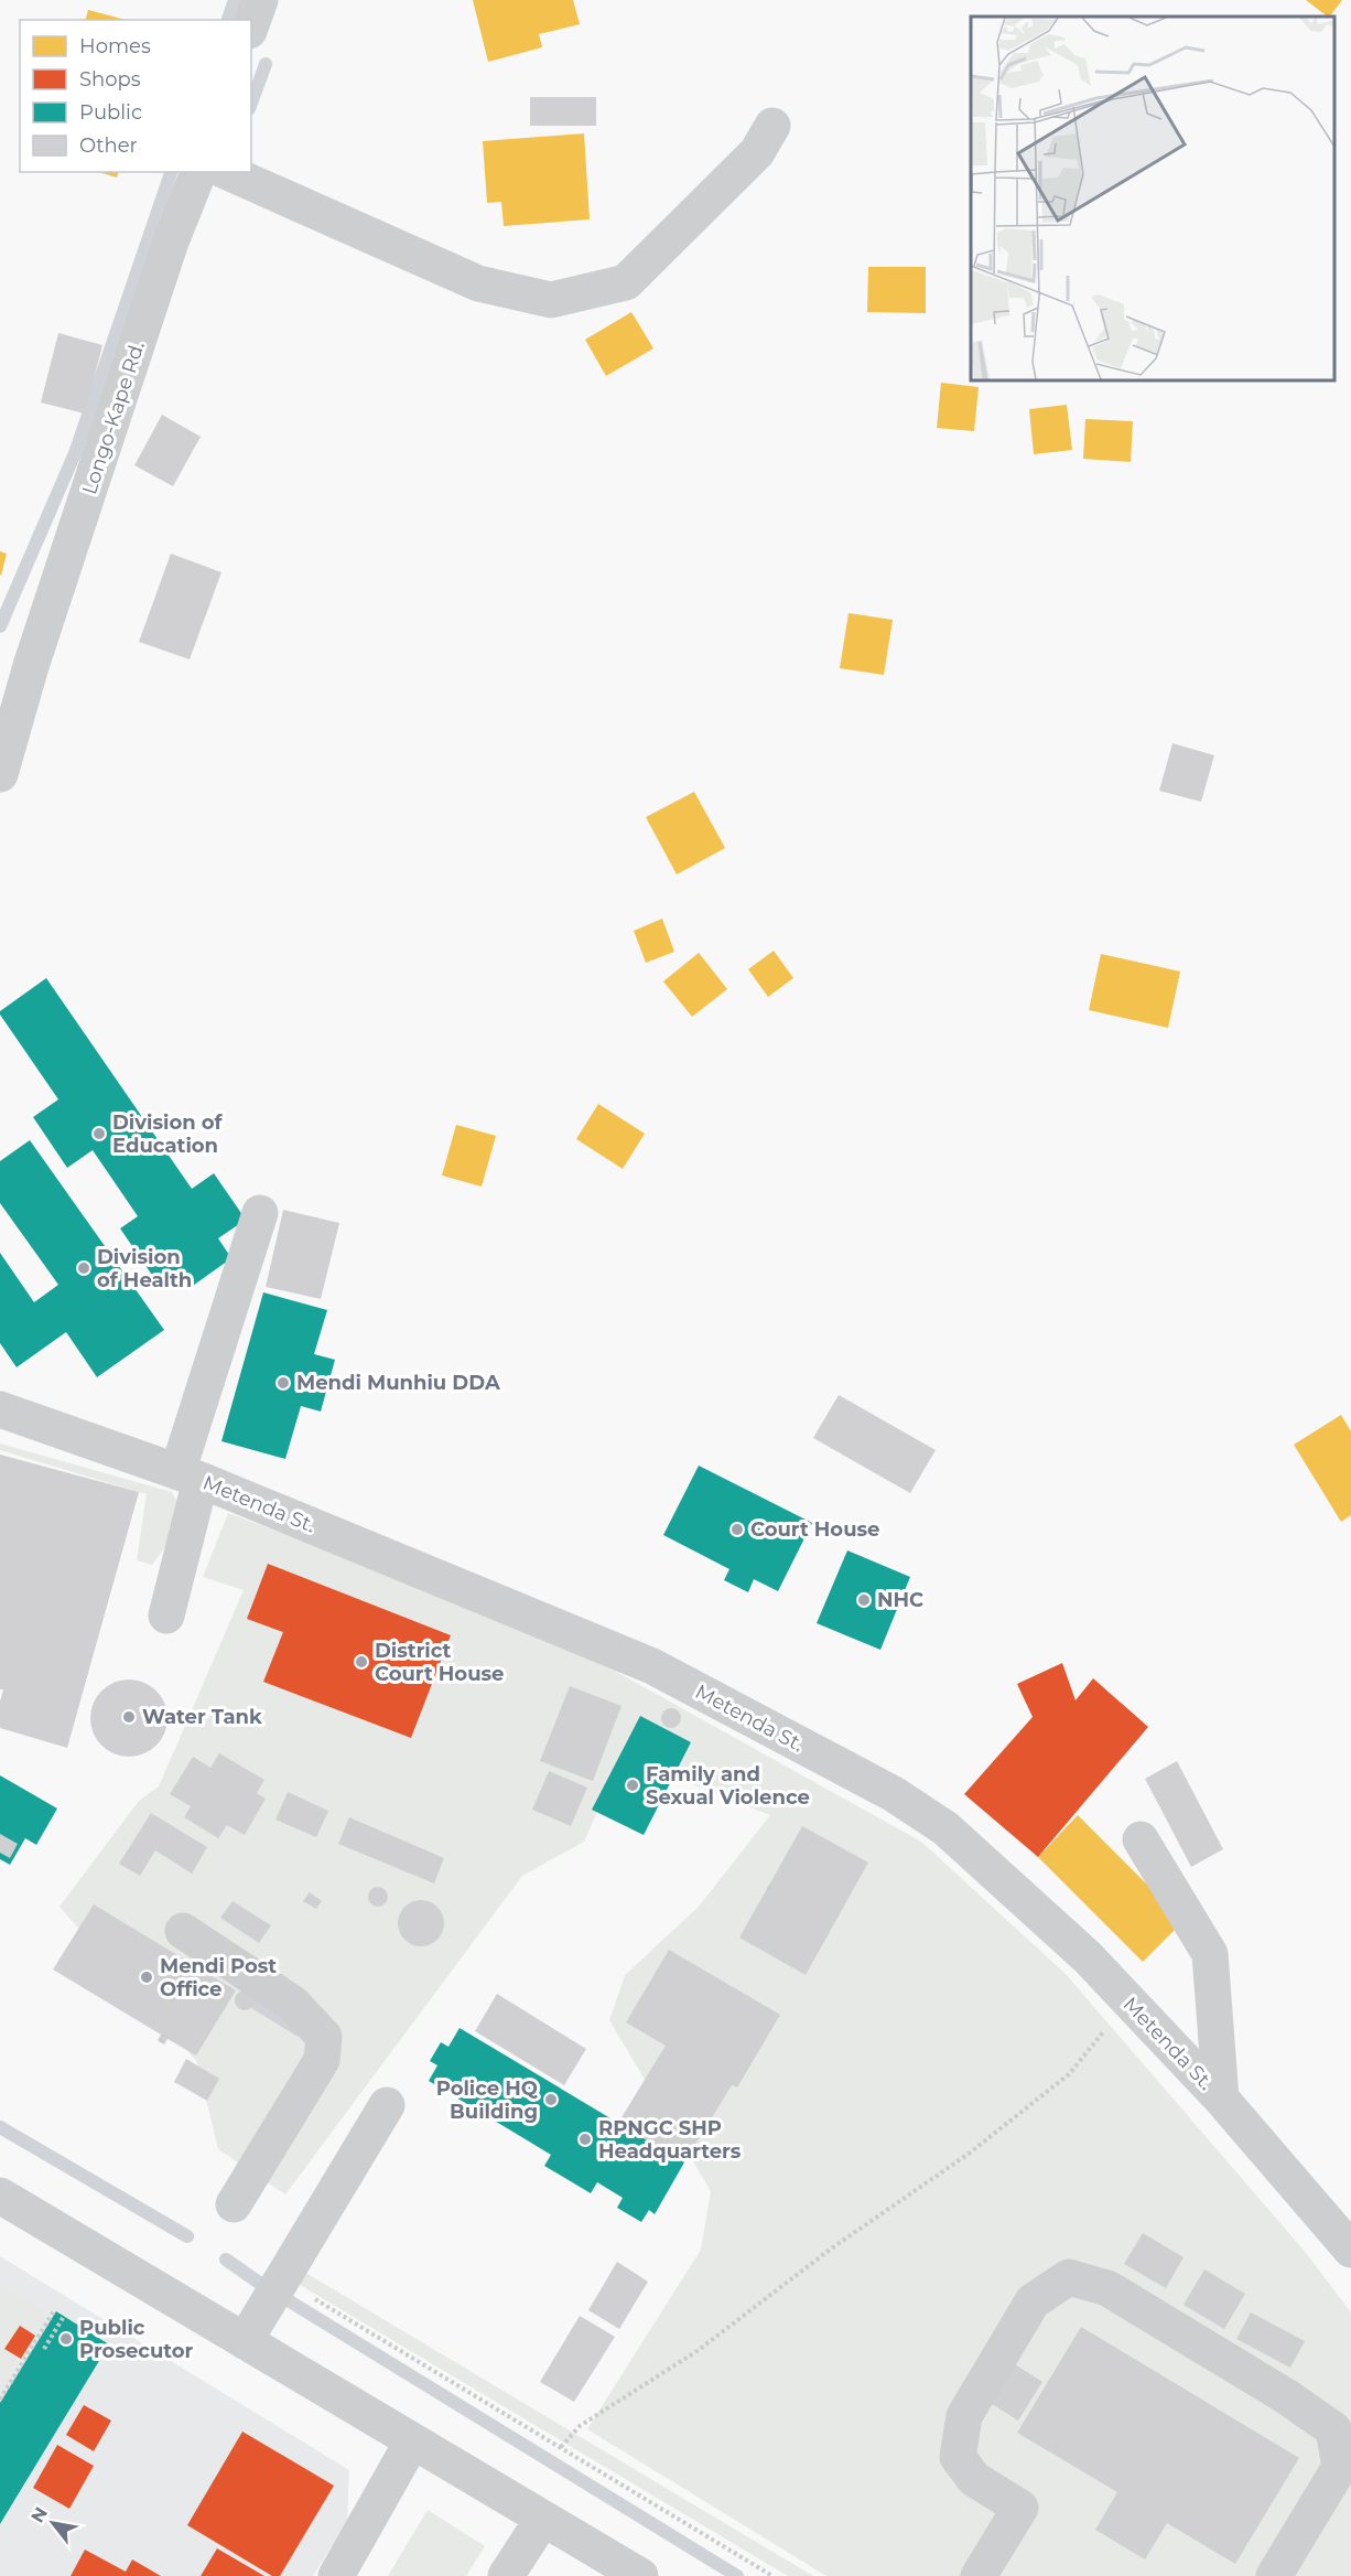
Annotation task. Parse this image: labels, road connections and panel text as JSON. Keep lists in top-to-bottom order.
{
  "streets": {
    "street": ["Longo-Kape Rd.", "Metenda St."]
  },
  "places": [
    "Division of Education",
    "Division of Health",
    "Mendi Munhiu DDA",
    "Court House",
    "NHC",
    "District Court House",
    "Water Tank",
    "Family and Sexual Violence",
    "Mendi Post Office",
    "Police HQ Building",
    "RPNGC SHP Headquarters",
    "Public Prosecutor"
  ],
  "legend": [
    "Homes",
    "Shops",
    "Public",
    "Other"
  ],
  "north": "top left"
}
